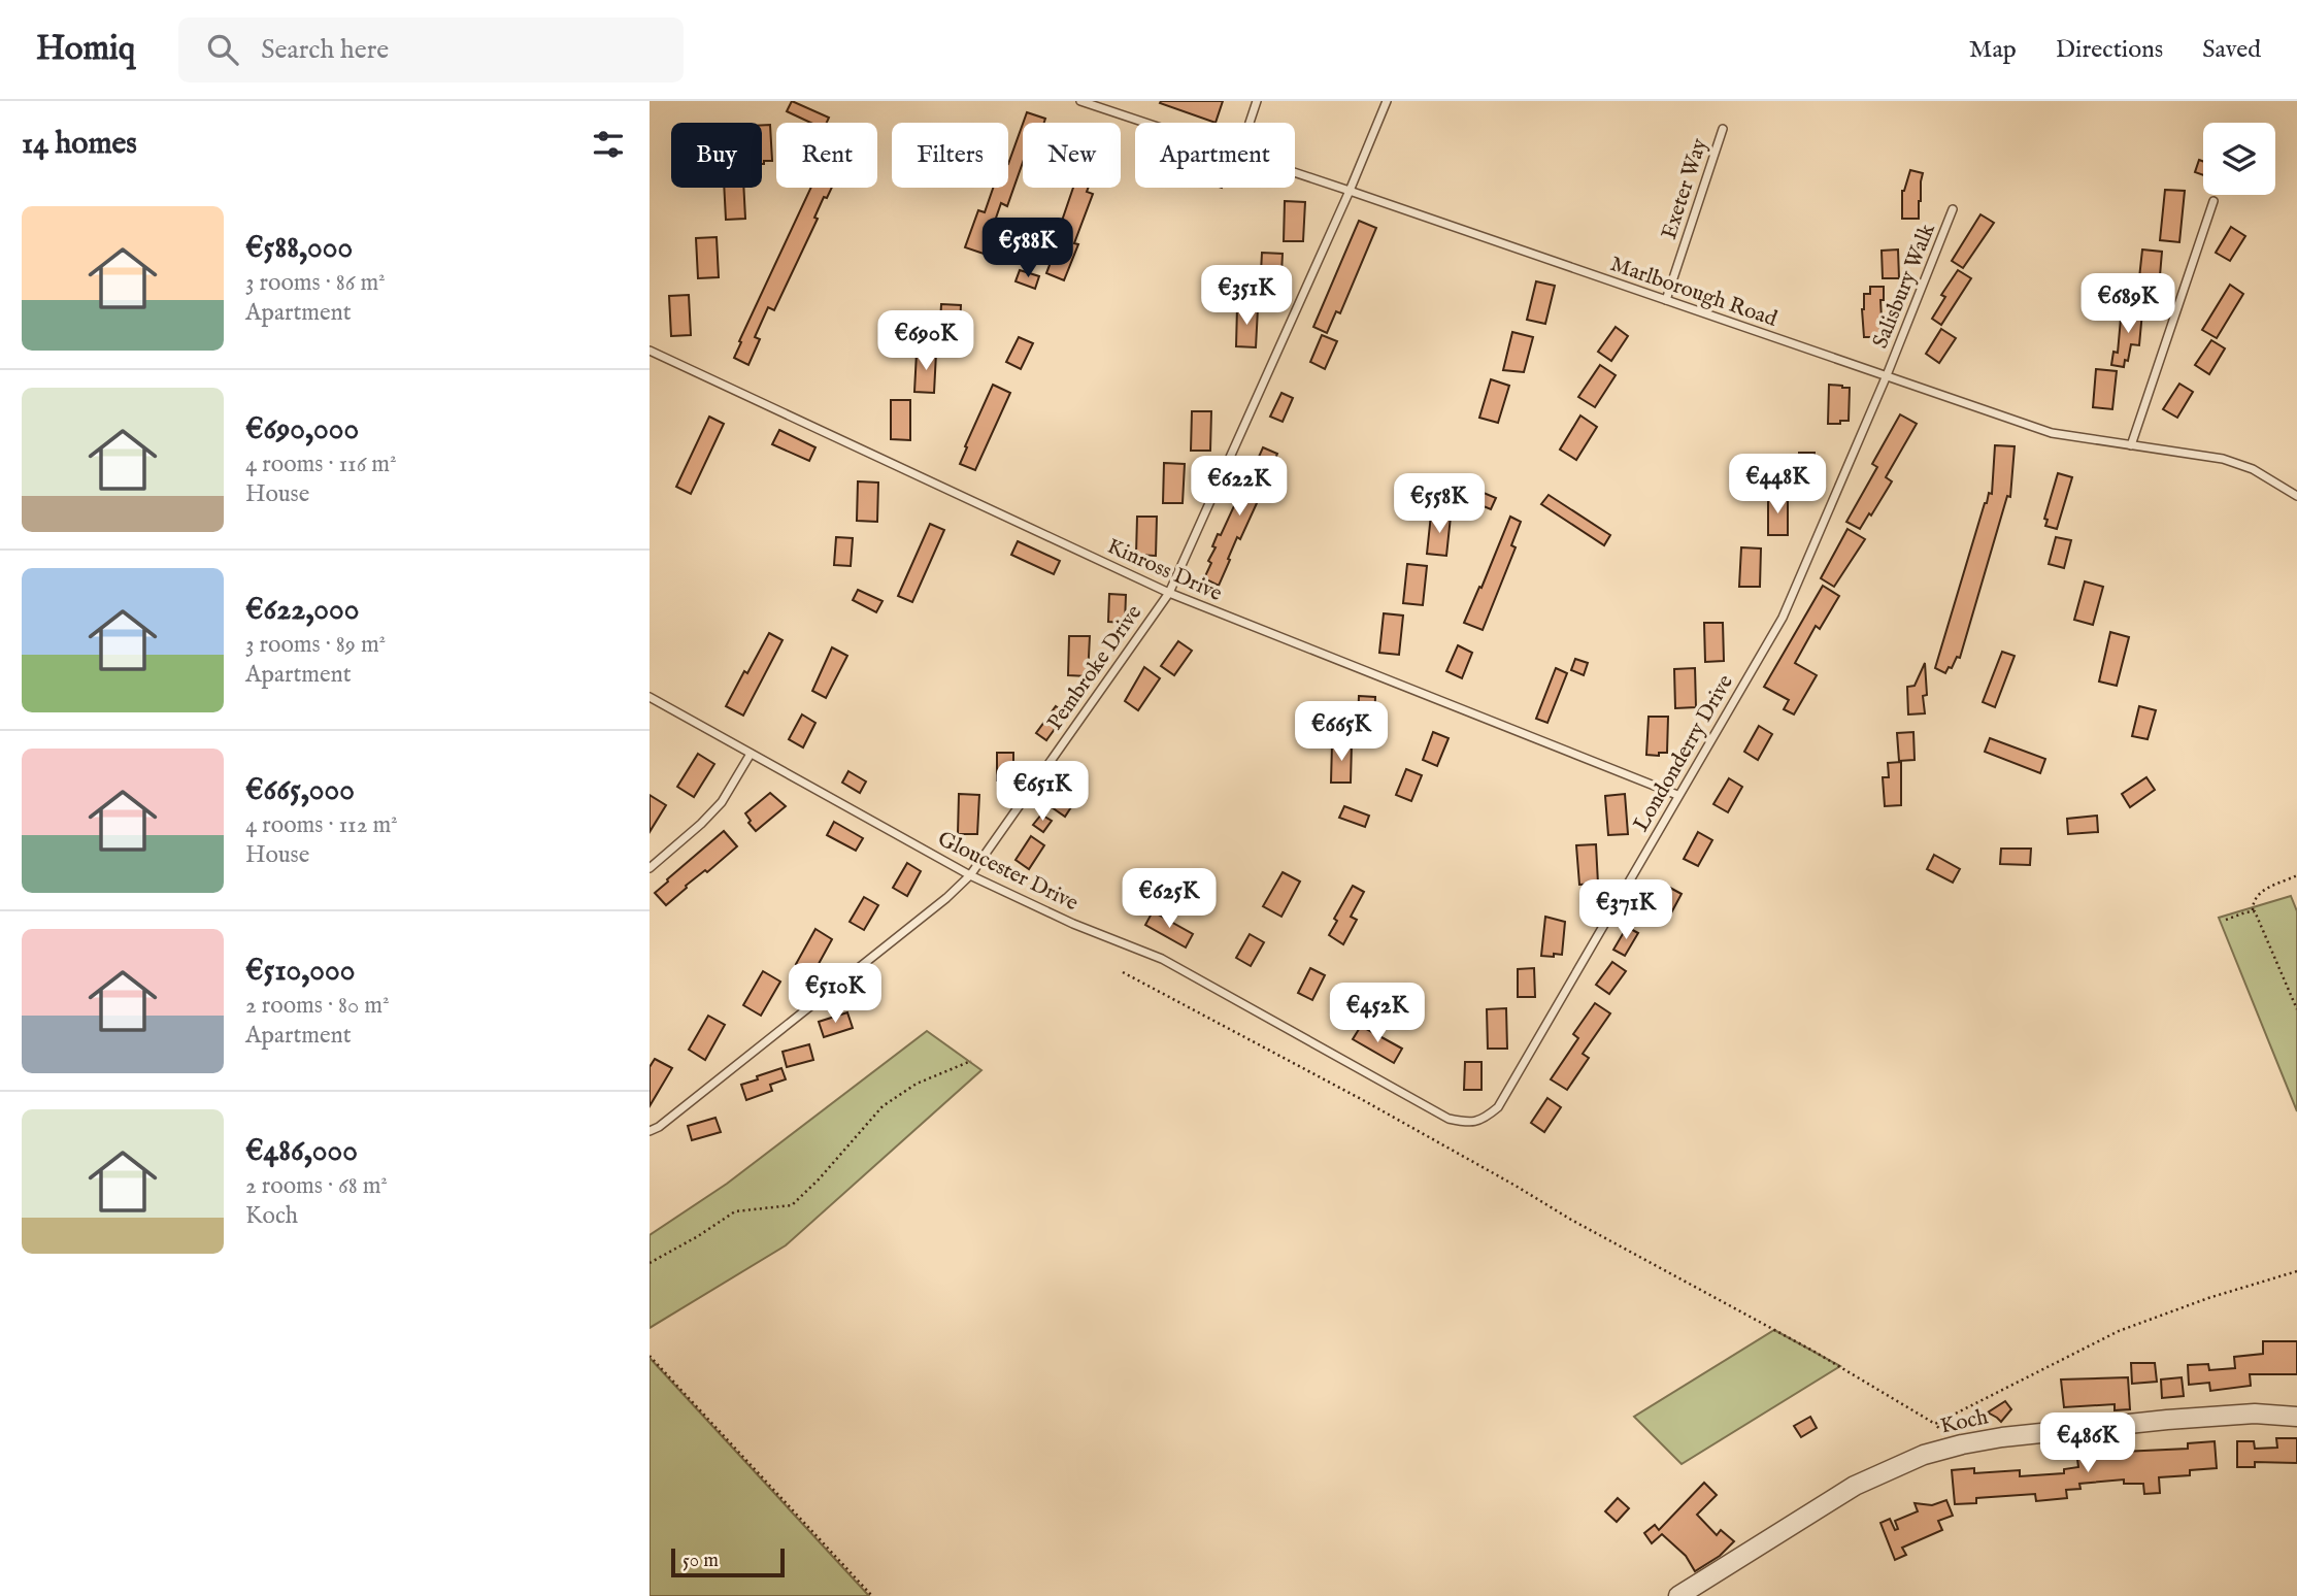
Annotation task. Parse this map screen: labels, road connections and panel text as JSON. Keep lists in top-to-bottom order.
{
  "streets": {
    "street": ["Koch"],
    "lane": [
      "Exeter Way",
      "Salisbury Walk",
      "Marlborough Road",
      "Kinross Drive",
      "Pembroke Drive",
      "Londonderry Drive",
      "Gloucester Drive"
    ]
  },
  "crossings": [
    ["Exeter Way", "Marlborough Road"],
    ["Salisbury Walk", "Marlborough Road"],
    ["Salisbury Walk", "Londonderry Drive"],
    ["Marlborough Road", "Pembroke Drive"],
    ["Marlborough Road", "Londonderry Drive"],
    ["Kinross Drive", "Pembroke Drive"],
    ["Kinross Drive", "Londonderry Drive"],
    ["Pembroke Drive", "Gloucester Drive"],
    ["Londonderry Drive", "Gloucester Drive"]
  ],
  "scale_bar": "50 m",
  "page": {
    "header": "Homiq",
    "search": "Search here",
    "nav": ["Map", "Directions", "Saved"],
    "heading": "14 homes",
    "chip": [
      "Buy",
      "Rent",
      "Filters",
      "New",
      "Apartment"
    ],
    "list": [
      {
        "name": "€588,000",
        "note": "3 rooms · 86 m² · Apartment"
      },
      {
        "name": "€690,000",
        "note": "4 rooms · 116 m² · House"
      },
      {
        "name": "€622,000",
        "note": "3 rooms · 89 m² · Apartment"
      },
      {
        "name": "€665,000",
        "note": "4 rooms · 112 m² · House"
      },
      {
        "name": "€510,000",
        "note": "2 rooms · 80 m² · Apartment"
      },
      {
        "name": "€486,000",
        "note": "2 rooms · 68 m² · Koch"
      }
    ],
    "price": [
      "€588K",
      "€351K",
      "€689K",
      "€690K",
      "€448K",
      "€622K",
      "€558K",
      "€665K",
      "€651K",
      "€625K",
      "€371K",
      "€510K",
      "€452K",
      "€486K"
    ],
    "scale": "50 m"
  }
}
